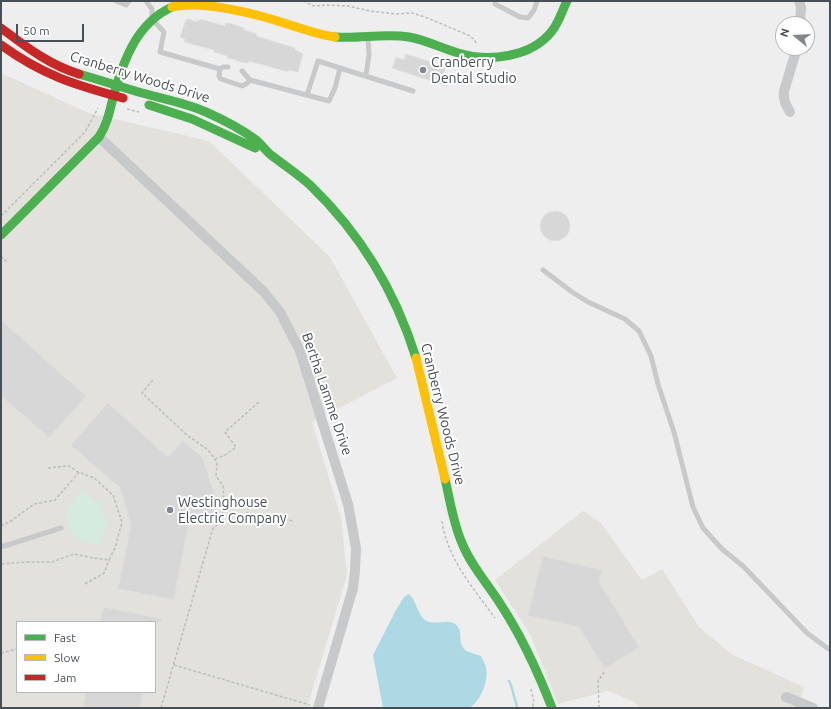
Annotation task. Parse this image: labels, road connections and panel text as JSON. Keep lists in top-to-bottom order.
{
  "streets": {
    "street": ["Cranberry Woods Drive", "Bertha Lamme Drive"]
  },
  "places": ["Cranberry Dental Studio", "Westinghouse Electric Company"],
  "legend": ["Fast", "Slow", "Jam"],
  "scale_bar": "50 m",
  "north": "left"
}
